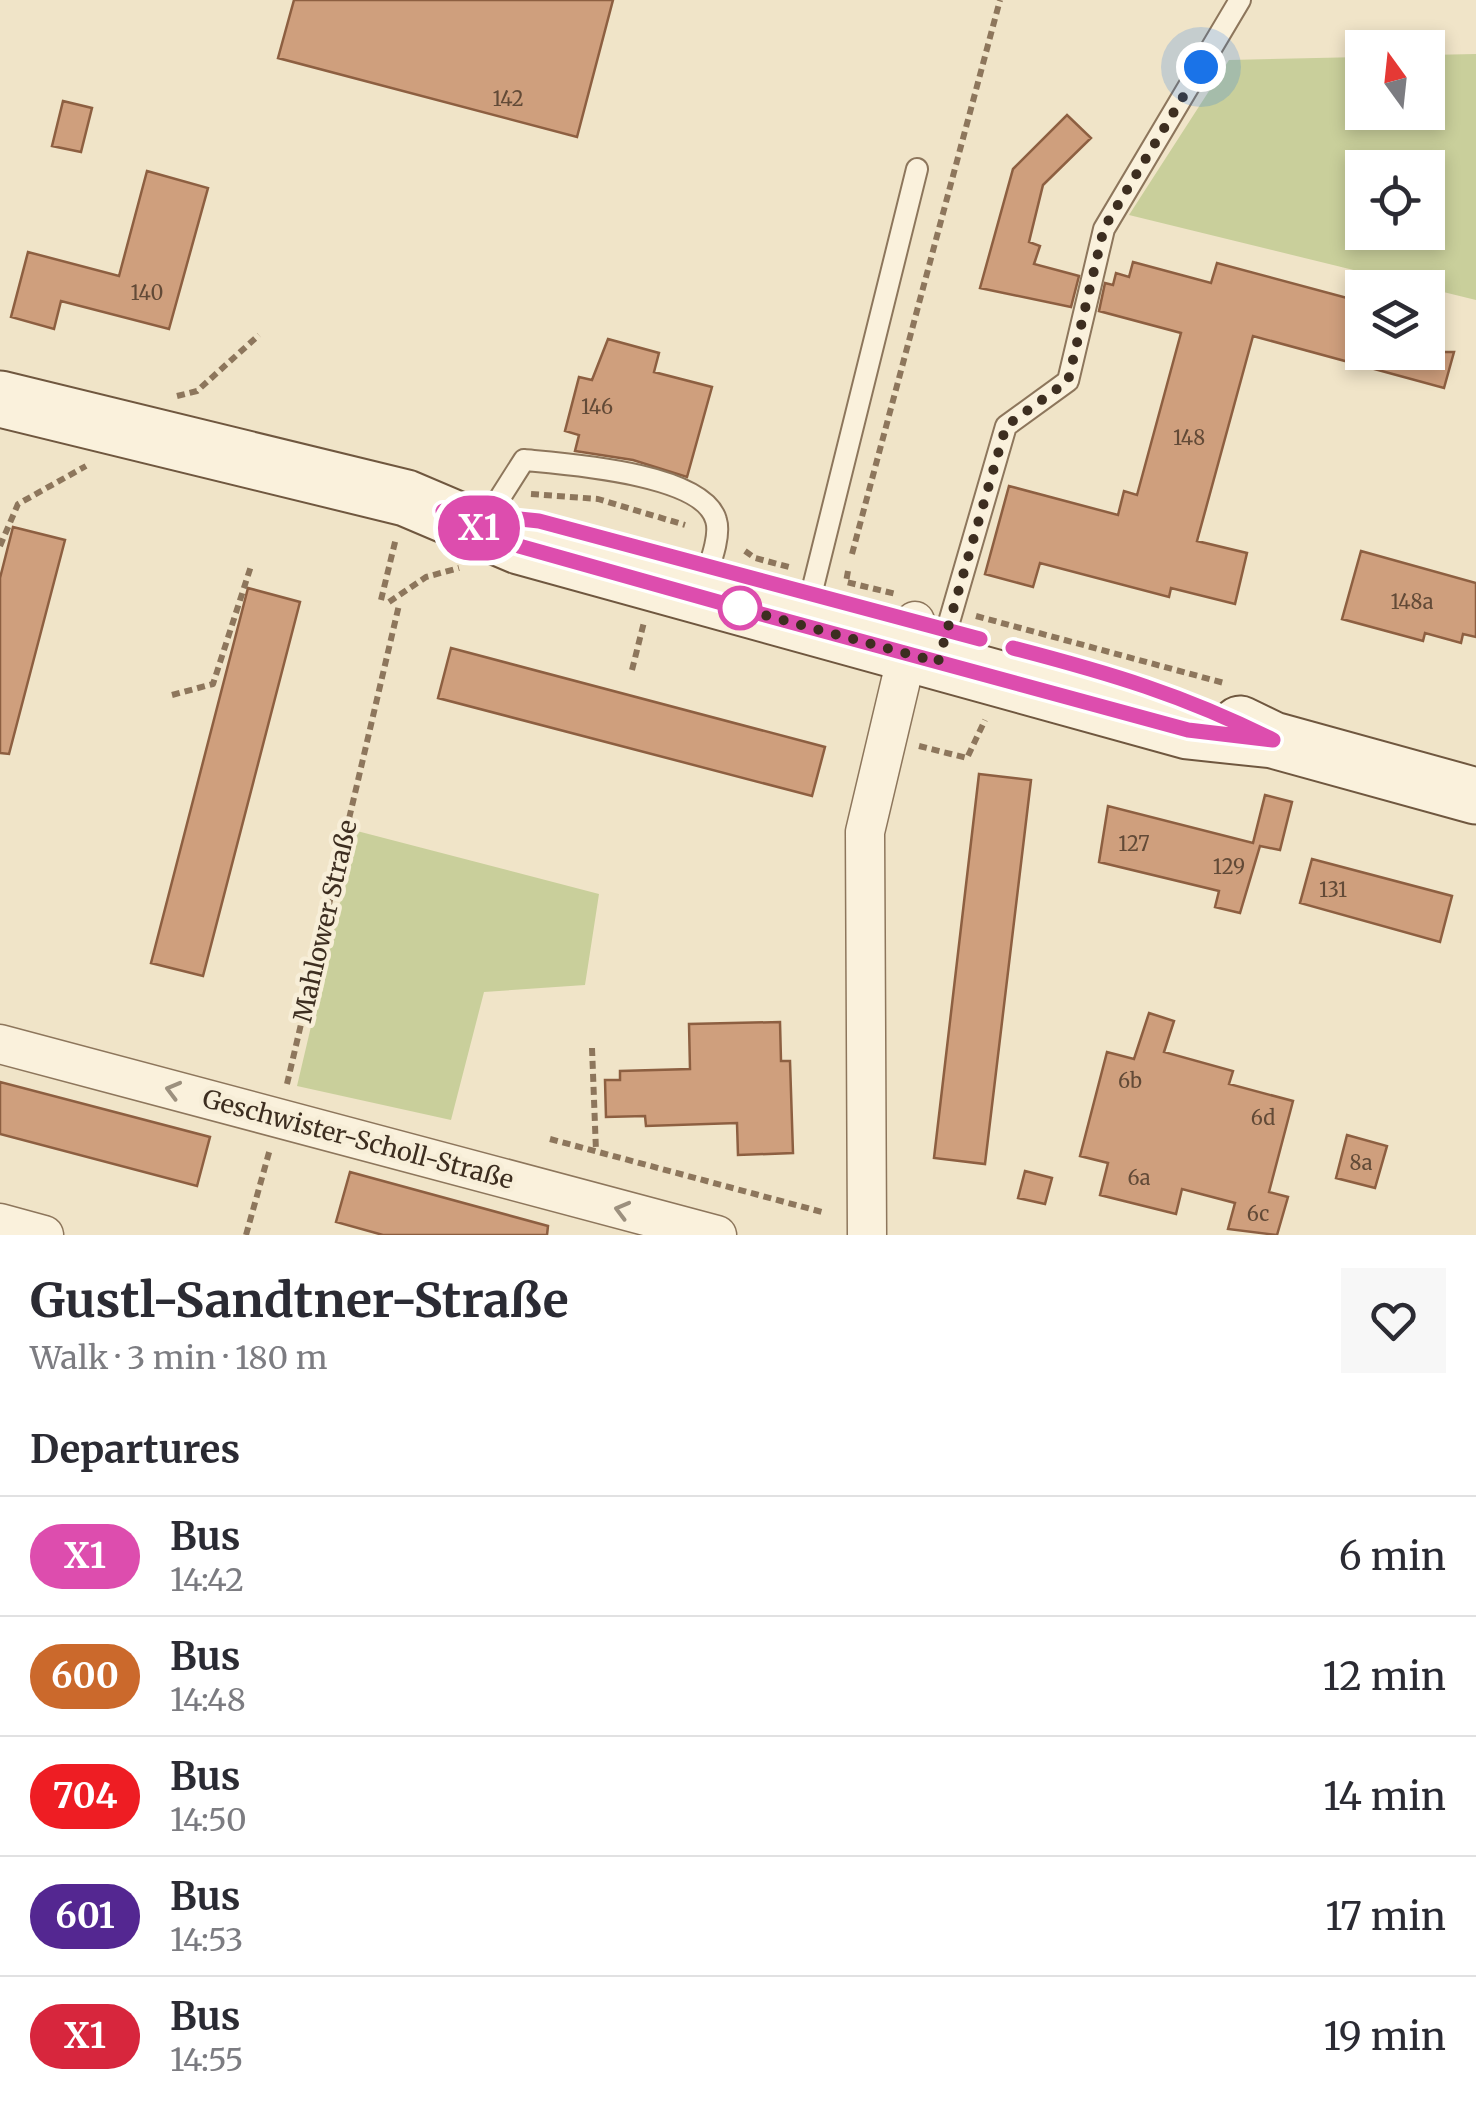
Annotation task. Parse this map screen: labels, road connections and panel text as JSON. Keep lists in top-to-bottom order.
{
  "streets": {
    "street": ["Geschwister-Scholl-Straße"],
    "path": ["Mahlower Straße"]
  },
  "crossings": [
    ["Mahlower Straße", "Geschwister-Scholl-Straße"]
  ],
  "one_way": ["Geschwister-Scholl-Straße"],
  "lines": ["bus line X1"],
  "house_numbers": [
    "142",
    "140",
    "146",
    "148",
    "148a",
    "127",
    "129",
    "131",
    "6b",
    "6d",
    "8a",
    "6a",
    "6c"
  ],
  "north": "top",
  "page": {
    "on_map": "X1",
    "heading": [
      ["Gustl-Sandtner-Straße", "Walk · 3 min · 180 m"],
      "Departures"
    ],
    "list": [
      {
        "mark": "X1",
        "name": "Bus",
        "note": "14:42",
        "value": "6 min"
      },
      {
        "mark": "600",
        "name": "Bus",
        "note": "14:48",
        "value": "12 min"
      },
      {
        "mark": "704",
        "name": "Bus",
        "note": "14:50",
        "value": "14 min"
      },
      {
        "mark": "601",
        "name": "Bus",
        "note": "14:53",
        "value": "17 min"
      },
      {
        "mark": "X1",
        "name": "Bus",
        "note": "14:55",
        "value": "19 min"
      }
    ]
  }
}
